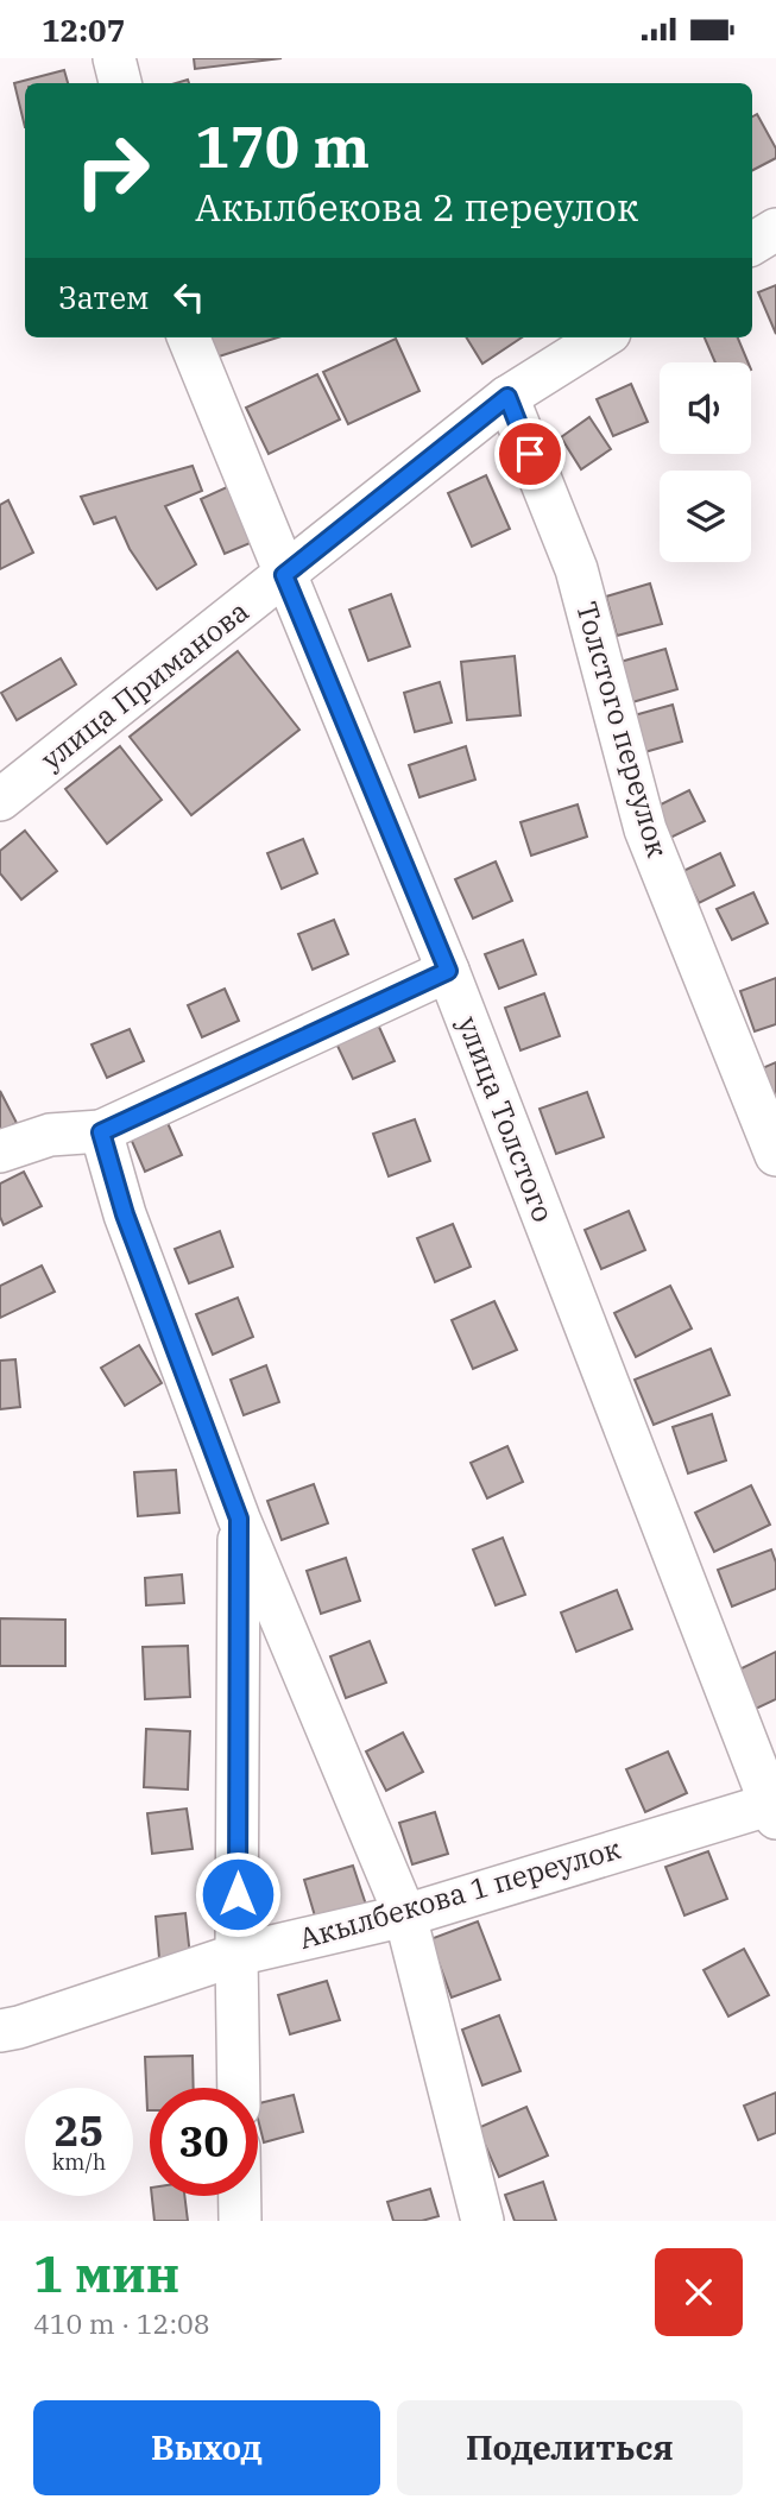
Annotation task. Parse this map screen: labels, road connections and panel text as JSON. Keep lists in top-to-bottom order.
{
  "streets": {
    "street": [
      "улица Приманова",
      "Толстого переулок",
      "улица Толстого",
      "Акылбекова 1 переулок"
    ]
  },
  "crossings": [
    ["улица Приманова", "Толстого переулок"],
    ["улица Приманова", "улица Толстого"],
    ["улица Толстого", "Акылбекова 1 переулок"]
  ],
  "page": {
    "status": "12:07",
    "turn": ["170 m", "Акылбекова 2 переулок"],
    "then": "Затем",
    "speed": "25 km/h",
    "limit": "30",
    "heading": ["1 мин", "410 m · 12:08"],
    "buttons": ["Выход", "Поделиться"]
  }
}
